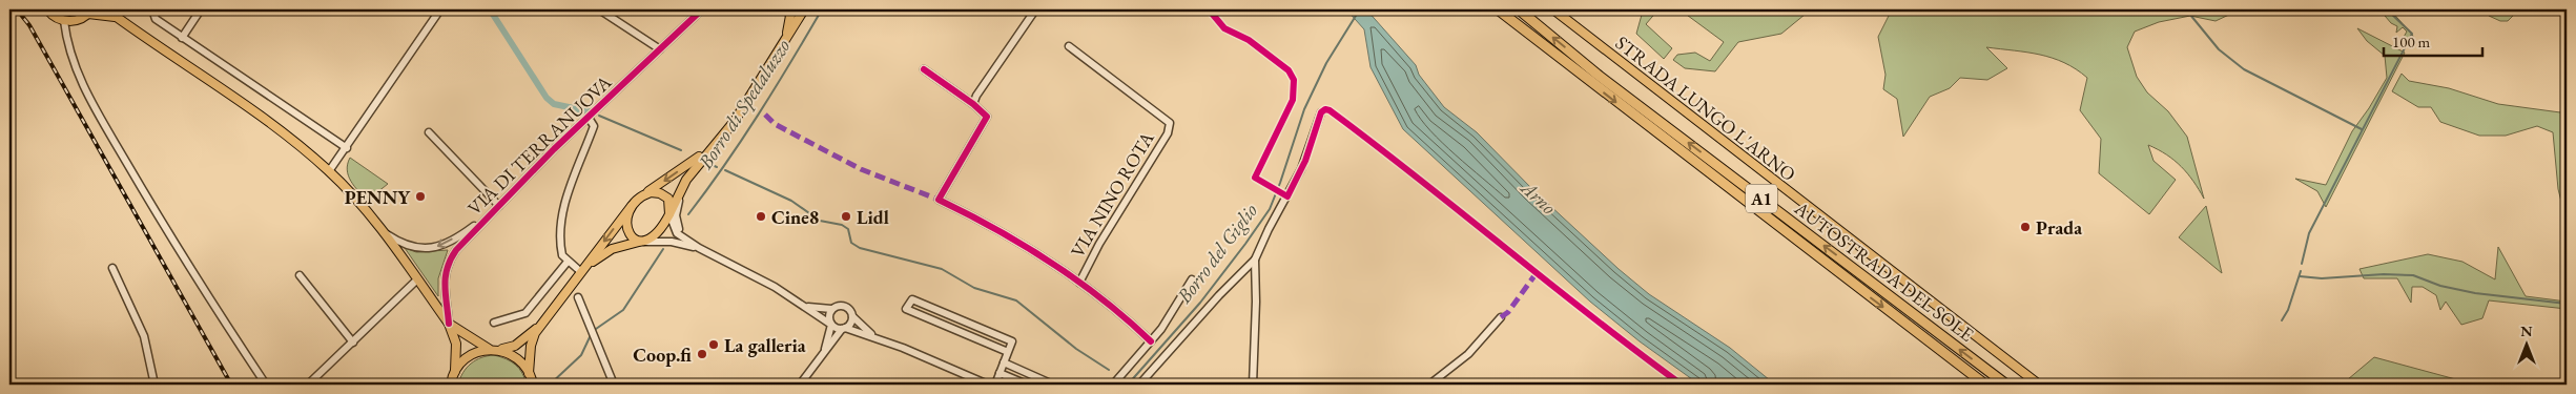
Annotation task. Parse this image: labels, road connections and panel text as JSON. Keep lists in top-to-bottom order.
{
  "streets": {
    "highway": ["A1", "AUTOSTRADA DEL SOLE"],
    "main road": ["STRADA LUNGO L'ARNO"],
    "street": ["VIA DI TERRANUOVA", "VIA NINO ROTA"]
  },
  "water": ["Borro di Spedaluzzo", "Arno", "Borro del Giglio"],
  "places": [
    "PENNY",
    "Cine8",
    "Lidl",
    "Prada",
    "La galleria",
    "Coop.fi"
  ],
  "scale_bar": "100 m",
  "north": "top"
}
